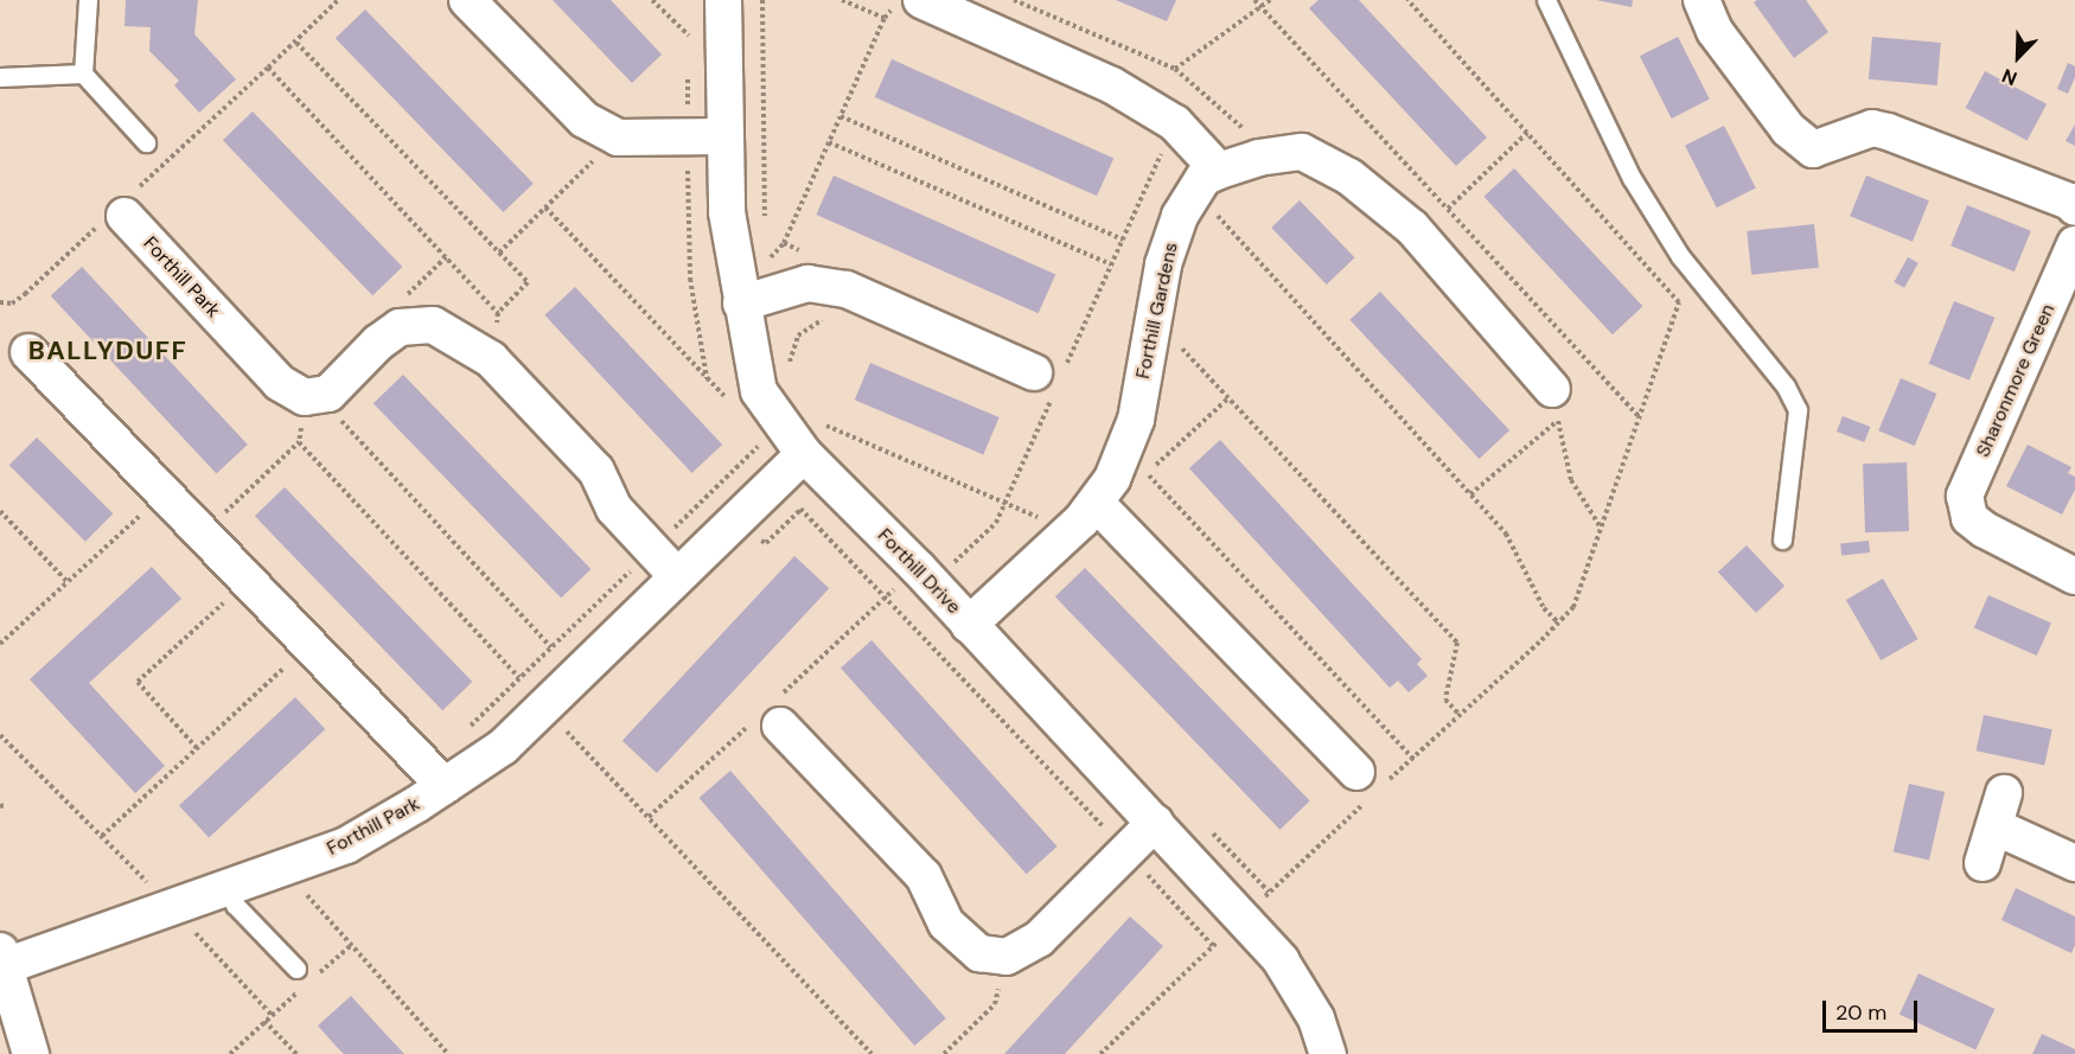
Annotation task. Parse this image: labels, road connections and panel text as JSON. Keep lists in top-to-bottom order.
{
  "streets": {
    "street": [
      "Forthill Park",
      "Forthill Gardens",
      "Sharonmore Green",
      "Forthill Drive"
    ]
  },
  "crossings": [
    ["Forthill Park", "Forthill Drive"],
    ["Forthill Gardens", "Forthill Drive"]
  ],
  "districts": ["BALLYDUFF"],
  "scale_bar": "20 m",
  "north": "bottom left"
}
